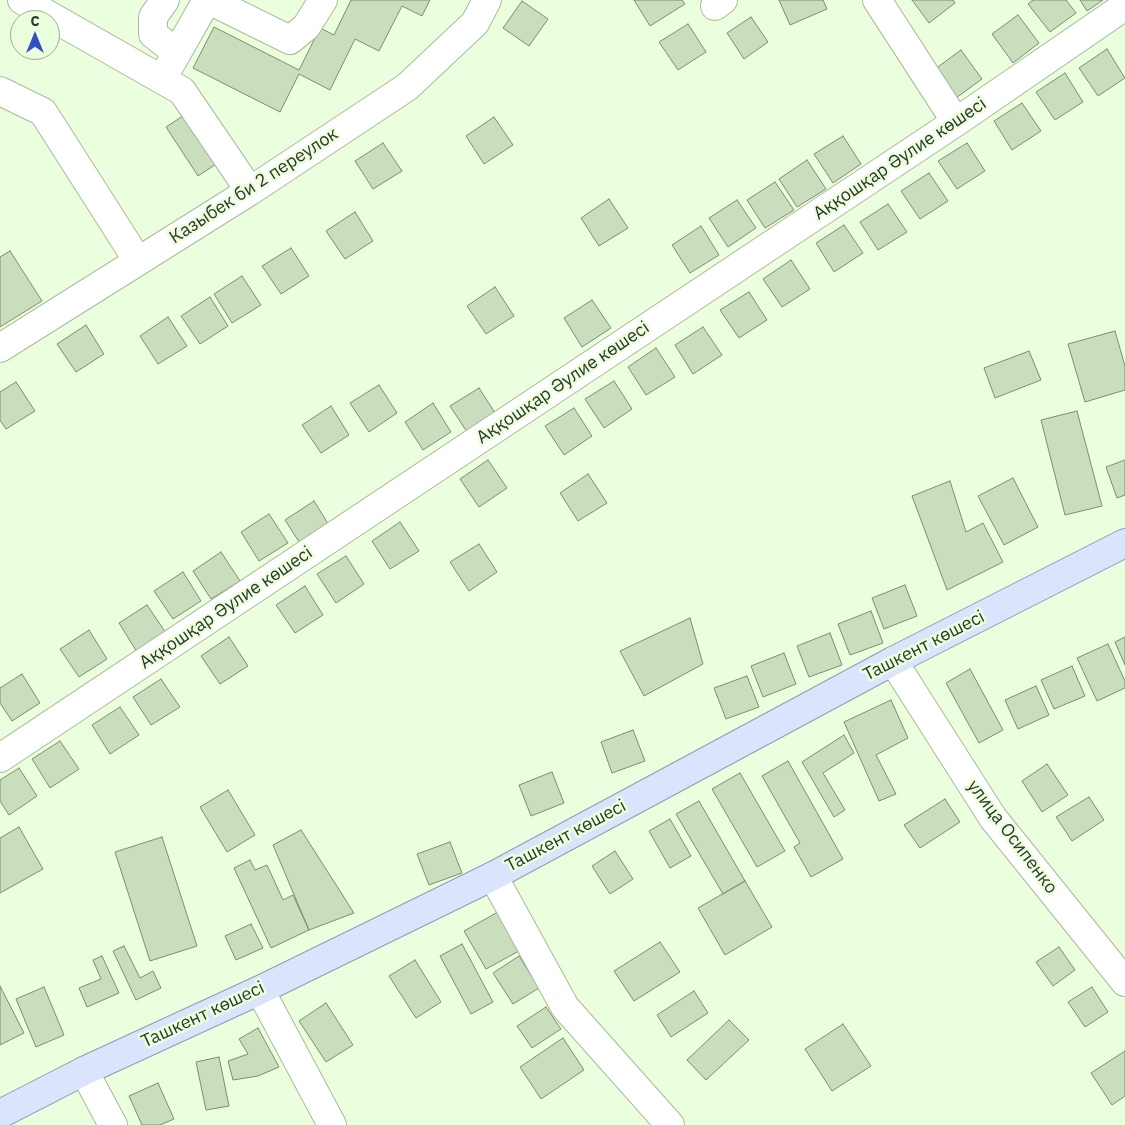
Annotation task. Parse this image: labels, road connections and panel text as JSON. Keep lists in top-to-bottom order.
{
  "streets": {
    "main road": ["Ташкент көшесі"],
    "street": ["Аққошқар Әулие көшесі", "Казыбек би 2 переулок", "улица Осипенко"]
  },
  "crossings": [
    ["Ташкент көшесі", "улица Осипенко"]
  ],
  "north": "top"
}
